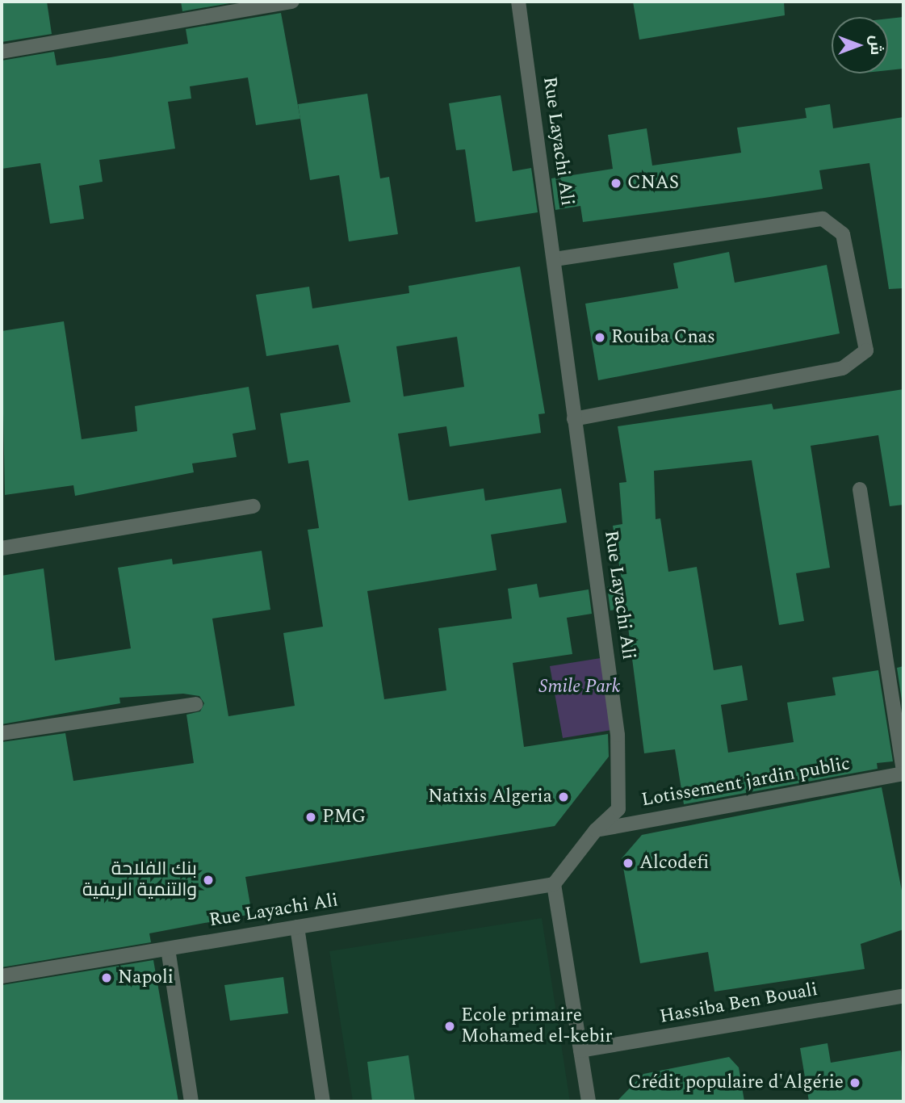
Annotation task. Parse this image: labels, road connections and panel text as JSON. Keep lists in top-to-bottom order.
{
  "streets": {
    "street": ["Rue Layachi Ali", "Lotissement jardin public", "Hassiba Ben Bouali"]
  },
  "crossings": [
    ["Rue Layachi Ali", "Lotissement jardin public"]
  ],
  "parks": ["Smile Park"],
  "places": [
    "CNAS",
    "Rouiba Cnas",
    "Natixis Algeria",
    "PMG",
    "Alcodefi",
    "بنك الفلاحة والتنمية الريفية",
    "Napoli",
    "Ecole primaire Mohamed el-kebir",
    "Crédit populaire d'Algérie"
  ],
  "north": "right"
}
